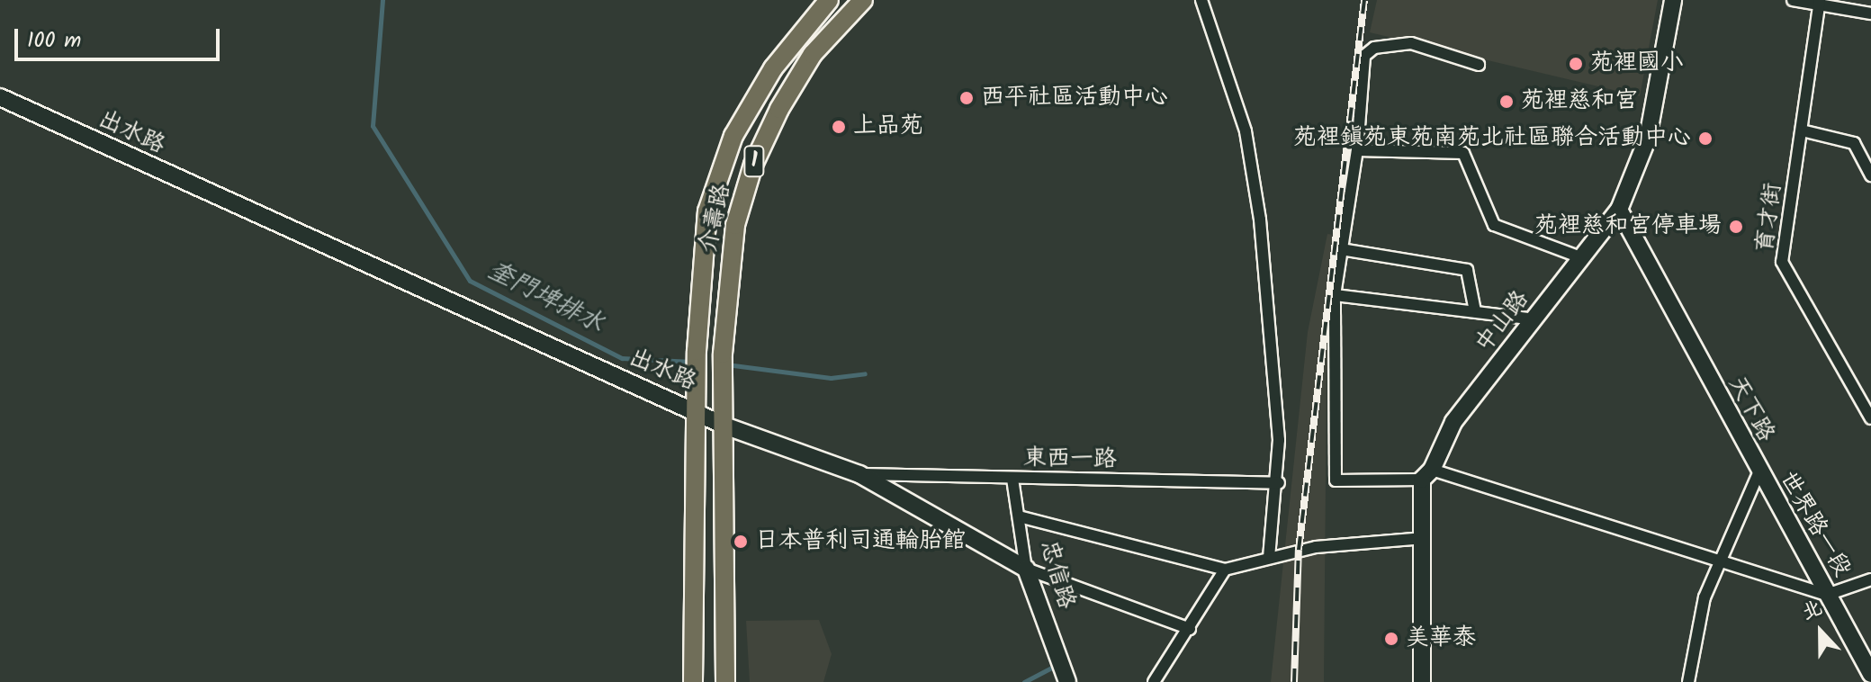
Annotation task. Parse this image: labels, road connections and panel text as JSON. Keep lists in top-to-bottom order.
{
  "streets": {
    "main road": ["1", "介壽路"],
    "street": [
      "出水路",
      "育才街",
      "中山路",
      "天下路",
      "東西一路",
      "世界路一段",
      "忠信路"
    ]
  },
  "crossings": [
    ["出水路", "1"],
    ["出水路", "介壽路"],
    ["出水路", "東西一路"],
    ["出水路", "忠信路"],
    ["1", "介壽路"],
    ["中山路", "天下路"],
    ["天下路", "世界路一段"],
    ["東西一路", "忠信路"]
  ],
  "water": ["奎門埤排水"],
  "places": [
    "苑裡國小",
    "西平社區活動中心",
    "苑裡慈和宮",
    "上品苑",
    "苑裡鎮苑東苑南苑北社區聯合活動中心",
    "苑裡慈和宮停車場",
    "日本普利司通輪胎館",
    "美華泰"
  ],
  "scale_bar": "100 m",
  "north": "top"
}
